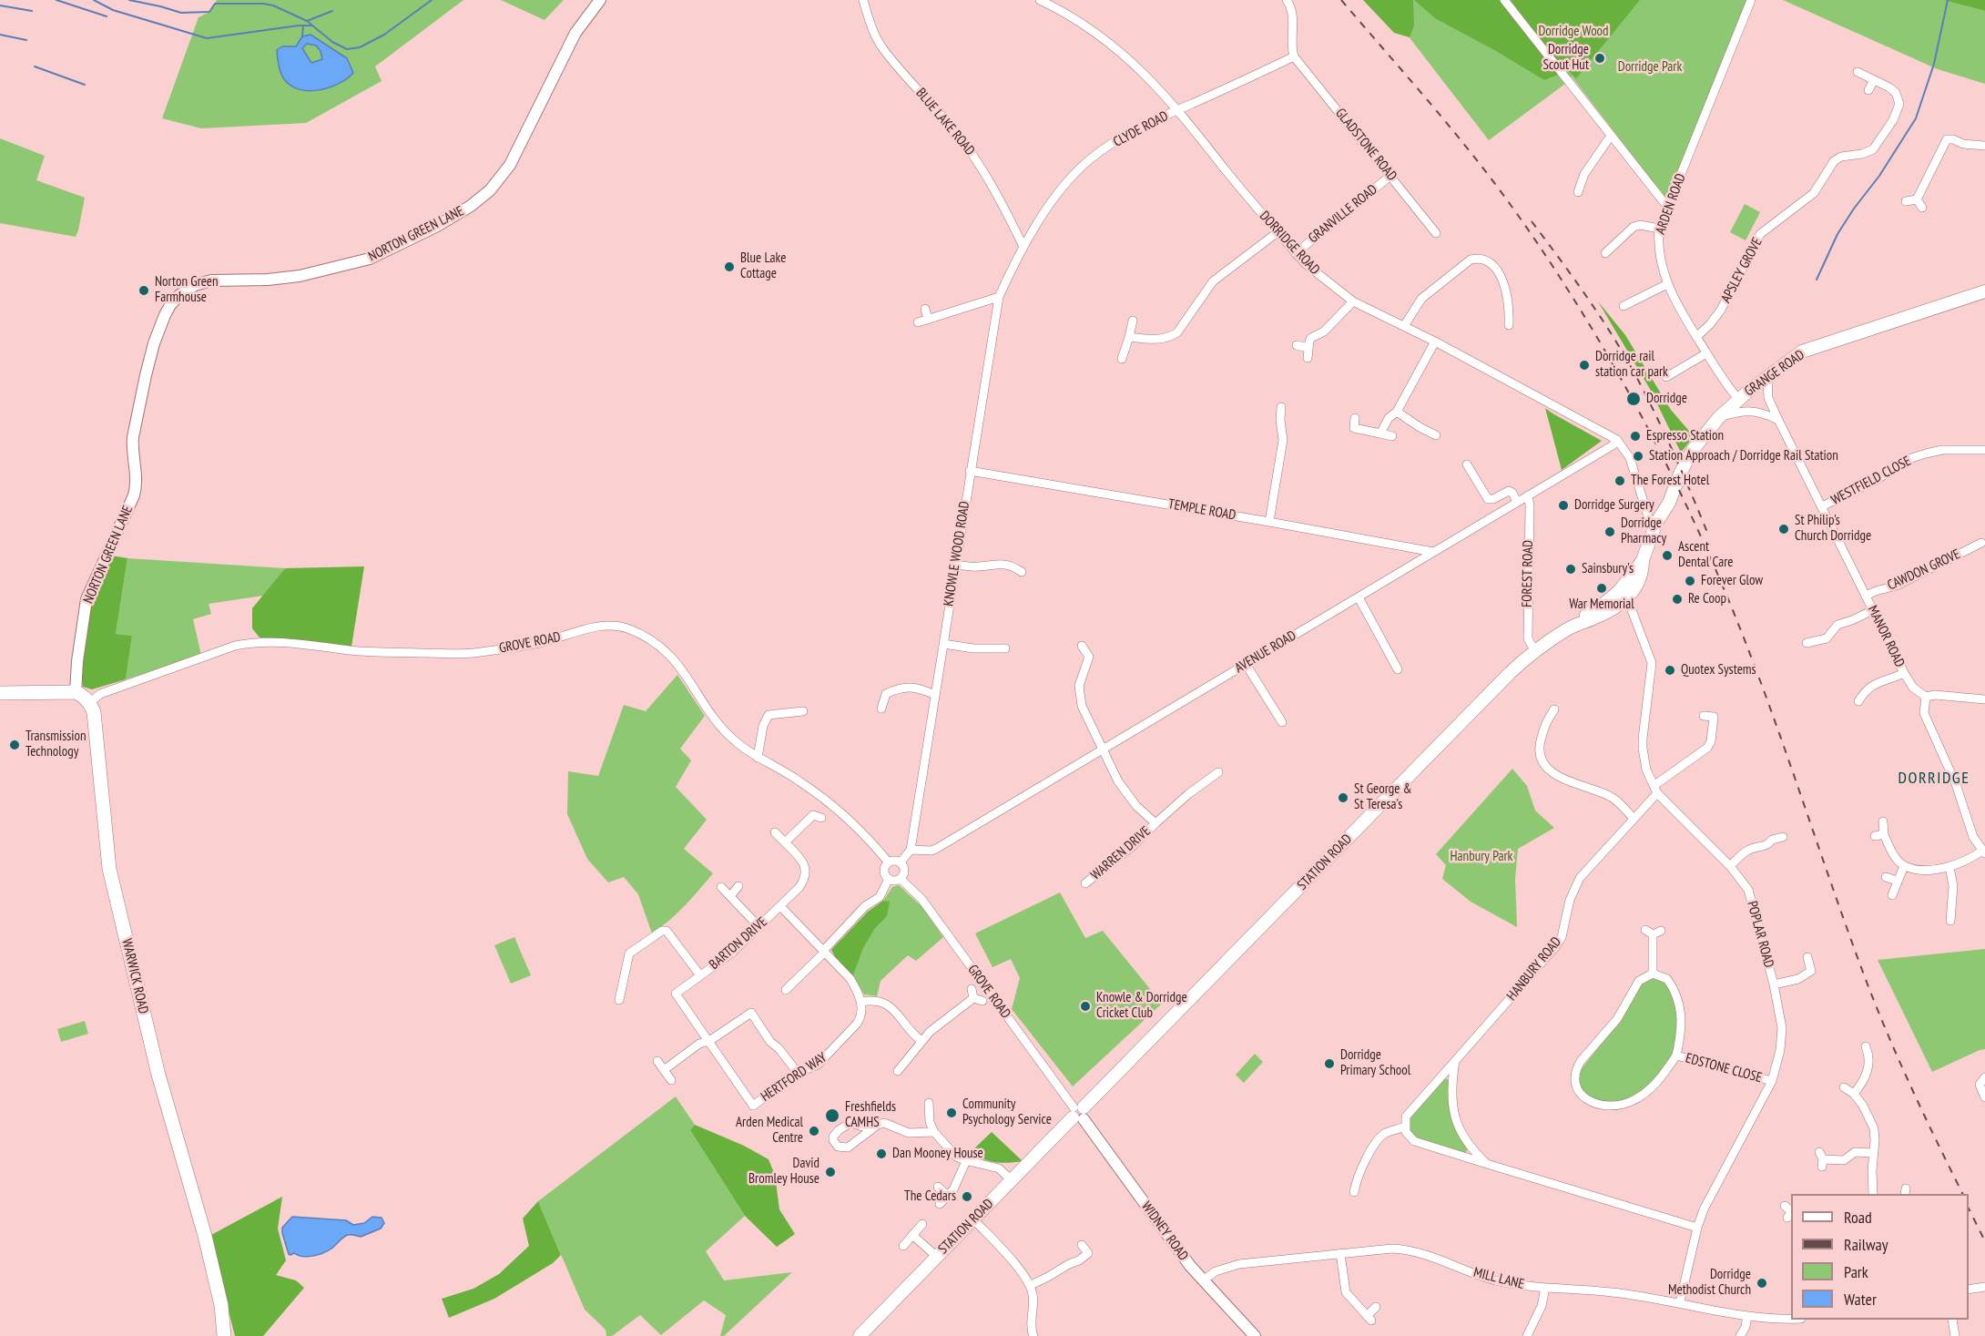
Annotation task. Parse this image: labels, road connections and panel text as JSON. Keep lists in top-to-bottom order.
{
  "streets": {
    "main road": ["GRANGE ROAD", "STATION ROAD", "WARWICK ROAD"],
    "street": [
      "BLUE LAKE ROAD",
      "CLYDE ROAD",
      "GLADSTONE ROAD",
      "ARDEN ROAD",
      "GRANVILLE ROAD",
      "NORTON GREEN LANE",
      "DORRIDGE ROAD",
      "APSLEY GROVE",
      "WESTFIELD CLOSE",
      "TEMPLE ROAD",
      "KNOWLE WOOD ROAD",
      "CAWDON GROVE",
      "FOREST ROAD",
      "MANOR ROAD",
      "GROVE ROAD",
      "AVENUE ROAD",
      "WARREN DRIVE",
      "POPLAR ROAD",
      "BARTON DRIVE",
      "HANBURY ROAD",
      "EDSTONE CLOSE",
      "HERTFORD WAY",
      "WIDNEY ROAD",
      "MILL LANE"
    ]
  },
  "crossings": [
    ["BLUE LAKE ROAD", "CLYDE ROAD"],
    ["BLUE LAKE ROAD", "KNOWLE WOOD ROAD"],
    ["CLYDE ROAD", "GLADSTONE ROAD"],
    ["CLYDE ROAD", "DORRIDGE ROAD"],
    ["CLYDE ROAD", "KNOWLE WOOD ROAD"],
    ["GLADSTONE ROAD", "GRANVILLE ROAD"],
    ["ARDEN ROAD", "APSLEY GROVE"],
    ["ARDEN ROAD", "GRANGE ROAD"],
    ["GRANVILLE ROAD", "DORRIDGE ROAD"],
    ["DORRIDGE ROAD", "AVENUE ROAD"],
    ["GRANGE ROAD", "MANOR ROAD"],
    ["GRANGE ROAD", "STATION ROAD"],
    ["WESTFIELD CLOSE", "MANOR ROAD"],
    ["TEMPLE ROAD", "KNOWLE WOOD ROAD"],
    ["TEMPLE ROAD", "AVENUE ROAD"],
    ["KNOWLE WOOD ROAD", "GROVE ROAD"],
    ["KNOWLE WOOD ROAD", "AVENUE ROAD"],
    ["CAWDON GROVE", "MANOR ROAD"],
    ["FOREST ROAD", "AVENUE ROAD"],
    ["FOREST ROAD", "STATION ROAD"],
    ["GROVE ROAD", "STATION ROAD"],
    ["GROVE ROAD", "WARWICK ROAD"],
    ["GROVE ROAD", "WIDNEY ROAD"],
    ["AVENUE ROAD", "WARREN DRIVE"],
    ["STATION ROAD", "POPLAR ROAD"],
    ["STATION ROAD", "WIDNEY ROAD"],
    ["POPLAR ROAD", "HANBURY ROAD"],
    ["POPLAR ROAD", "EDSTONE CLOSE"],
    ["POPLAR ROAD", "MILL LANE"],
    ["BARTON DRIVE", "HERTFORD WAY"],
    ["WIDNEY ROAD", "MILL LANE"]
  ],
  "districts": ["DORRIDGE"],
  "parks": ["Dorridge Wood", "Dorridge Park", "Hanbury Park"],
  "places": [
    "Dorridge Scout Hut",
    "Blue Lake Cottage",
    "Norton Green Farmhouse",
    "Dorridge rail station car park",
    "Dorridge",
    "Espresso Station",
    "Station Approach / Dorridge Rail Station",
    "The Forest Hotel",
    "Dorridge Surgery",
    "St Philip's Church Dorridge",
    "Dorridge Pharmacy",
    "Ascent Dental Care",
    "Sainsbury's",
    "Forever Glow",
    "War Memorial",
    "Re Coop",
    "Quotex Systems",
    "Transmission Technology",
    "St George & St Teresa's",
    "Knowle & Dorridge Cricket Club",
    "Dorridge Primary School",
    "Community Psychology Service",
    "Freshfields CAMHS",
    "Arden Medical Centre",
    "Dan Mooney House",
    "David Bromley House",
    "The Cedars",
    "Dorridge Methodist Church"
  ],
  "legend": [
    "Road",
    "Railway",
    "Park",
    "Water"
  ]
}
